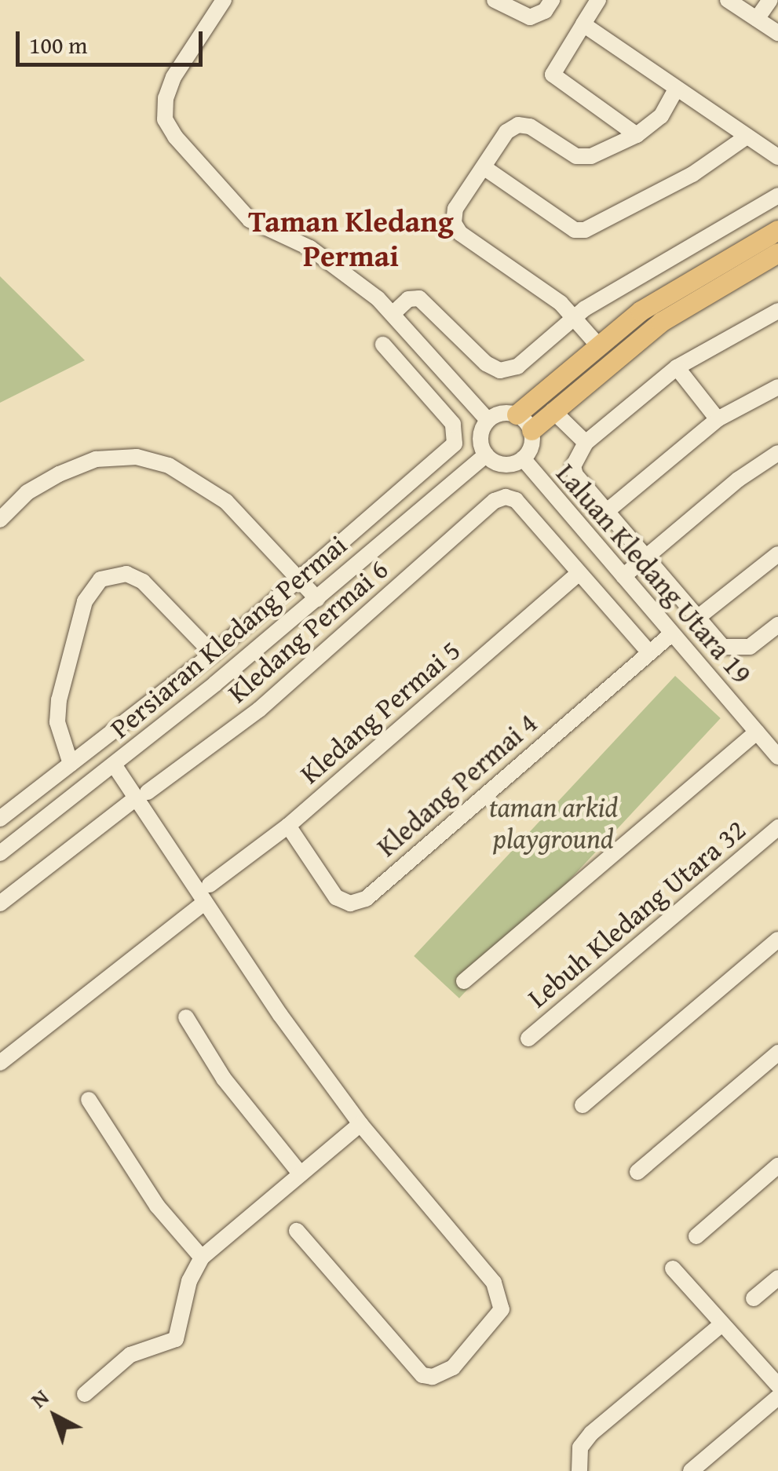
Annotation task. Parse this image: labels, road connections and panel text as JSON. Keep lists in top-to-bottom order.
{
  "streets": {
    "street": [
      "Laluan Kledang Utara 19",
      "Kledang Permai 6",
      "Persiaran Kledang Permai",
      "Kledang Permai 5",
      "Kledang Permai 4",
      "Lebuh Kledang Utara 32"
    ]
  },
  "crossings": [
    ["Laluan Kledang Utara 19", "Persiaran Kledang Permai"],
    ["Laluan Kledang Utara 19", "Kledang Permai 4"],
    ["Kledang Permai 6", "Kledang Permai 5"],
    ["Kledang Permai 5", "Kledang Permai 4"]
  ],
  "districts": ["Taman Kledang Permai"],
  "parks": ["taman arkid playground"],
  "scale_bar": "100 m",
  "north": "top left"
}
